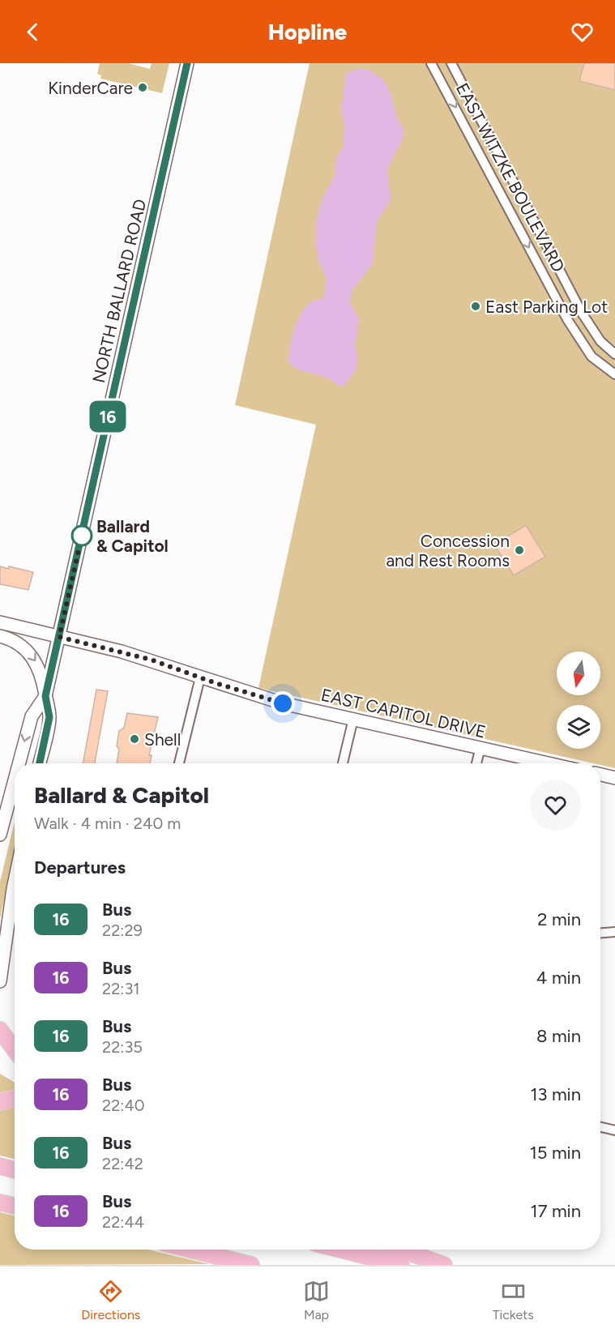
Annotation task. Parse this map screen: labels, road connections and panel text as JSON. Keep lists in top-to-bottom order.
{
  "streets": {
    "main road": ["NORTH BALLARD ROAD", "EAST CAPITOL DRIVE"],
    "street": ["EAST WITZKE BOULEVARD"]
  },
  "crossings": [
    ["NORTH BALLARD ROAD", "EAST CAPITOL DRIVE"]
  ],
  "places": [
    "KinderCare",
    "East Parking Lot",
    "Ballard & Capitol",
    "Concession and Rest Rooms",
    "Shell"
  ],
  "lines": ["bus line 16"],
  "north": "bottom",
  "page": {
    "header": "Hopline",
    "on_map": "16",
    "heading": [
      ["Ballard & Capitol", "Walk · 4 min · 240 m"],
      "Departures"
    ],
    "list": [
      {
        "mark": "16",
        "name": "Bus",
        "note": "22:29",
        "value": "2 min"
      },
      {
        "mark": "16",
        "name": "Bus",
        "note": "22:31",
        "value": "4 min"
      },
      {
        "mark": "16",
        "name": "Bus",
        "note": "22:35",
        "value": "8 min"
      },
      {
        "mark": "16",
        "name": "Bus",
        "note": "22:40",
        "value": "13 min"
      },
      {
        "mark": "16",
        "name": "Bus",
        "note": "22:42",
        "value": "15 min"
      },
      {
        "mark": "16",
        "name": "Bus",
        "note": "22:44",
        "value": "17 min"
      }
    ],
    "tabs": ["Directions", "Map", "Tickets"]
  }
}
